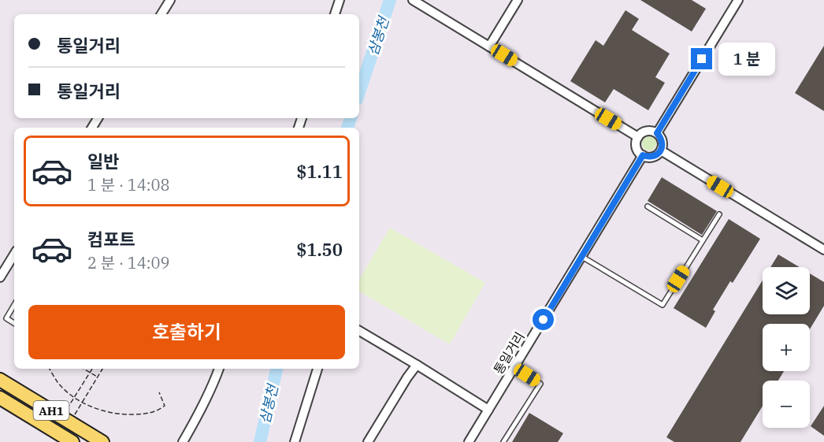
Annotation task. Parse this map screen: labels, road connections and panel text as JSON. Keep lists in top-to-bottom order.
{
  "streets": {
    "main road": ["AH1"],
    "street": ["통일거리"]
  },
  "water": ["삼봉천"],
  "page": {
    "banner": ["통일거리", "통일거리"],
    "bubble": "1 분",
    "list": [
      {
        "name": "일반",
        "note": "1 분 · 14:08",
        "value": "$1.11"
      },
      {
        "name": "컴포트",
        "note": "2 분 · 14:09",
        "value": "$1.50"
      }
    ],
    "map_buttons": ["+", "−"],
    "buttons": "호출하기"
  }
}
